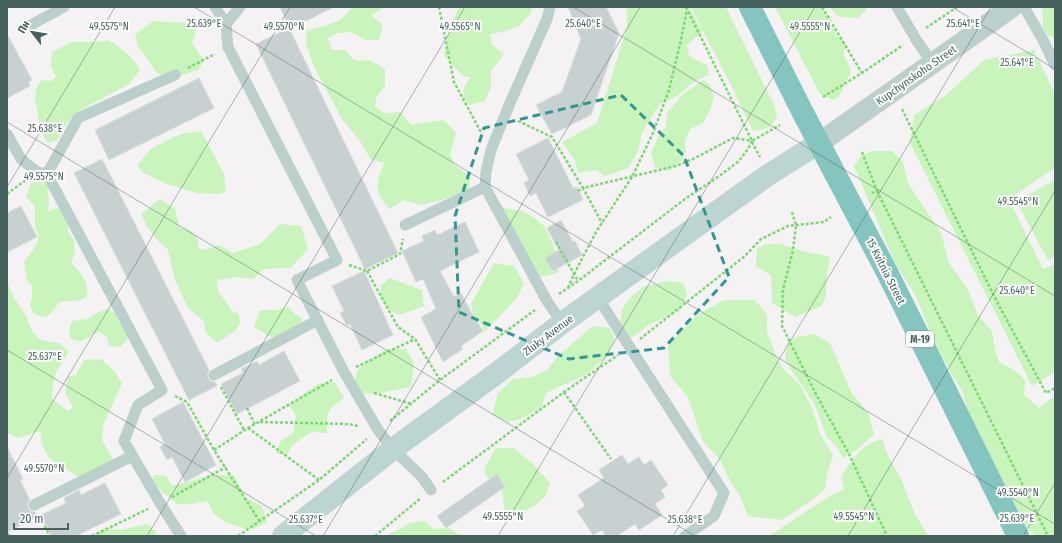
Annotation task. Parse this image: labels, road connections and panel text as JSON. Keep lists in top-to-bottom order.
{
  "streets": {
    "highway": ["15 Kvitnia Street", "М-19"],
    "main road": ["Zluky Avenue"],
    "street": ["Kupchynskoho Street"]
  },
  "crossings": [
    ["Kupchynskoho Street", "15 Kvitnia Street"],
    ["Kupchynskoho Street", "Zluky Avenue"],
    ["15 Kvitnia Street", "Zluky Avenue"]
  ],
  "scale_bar": "20 m",
  "north": "top left",
  "coordinates": [
    "25.639°E",
    "25.640°E",
    "25.641°E",
    "49.5575°N",
    "49.5570°N",
    "49.5565°N",
    "49.5555°N",
    "25.638°E",
    "49.5545°N",
    "25.637°E",
    "49.5540°N"
  ]
}
